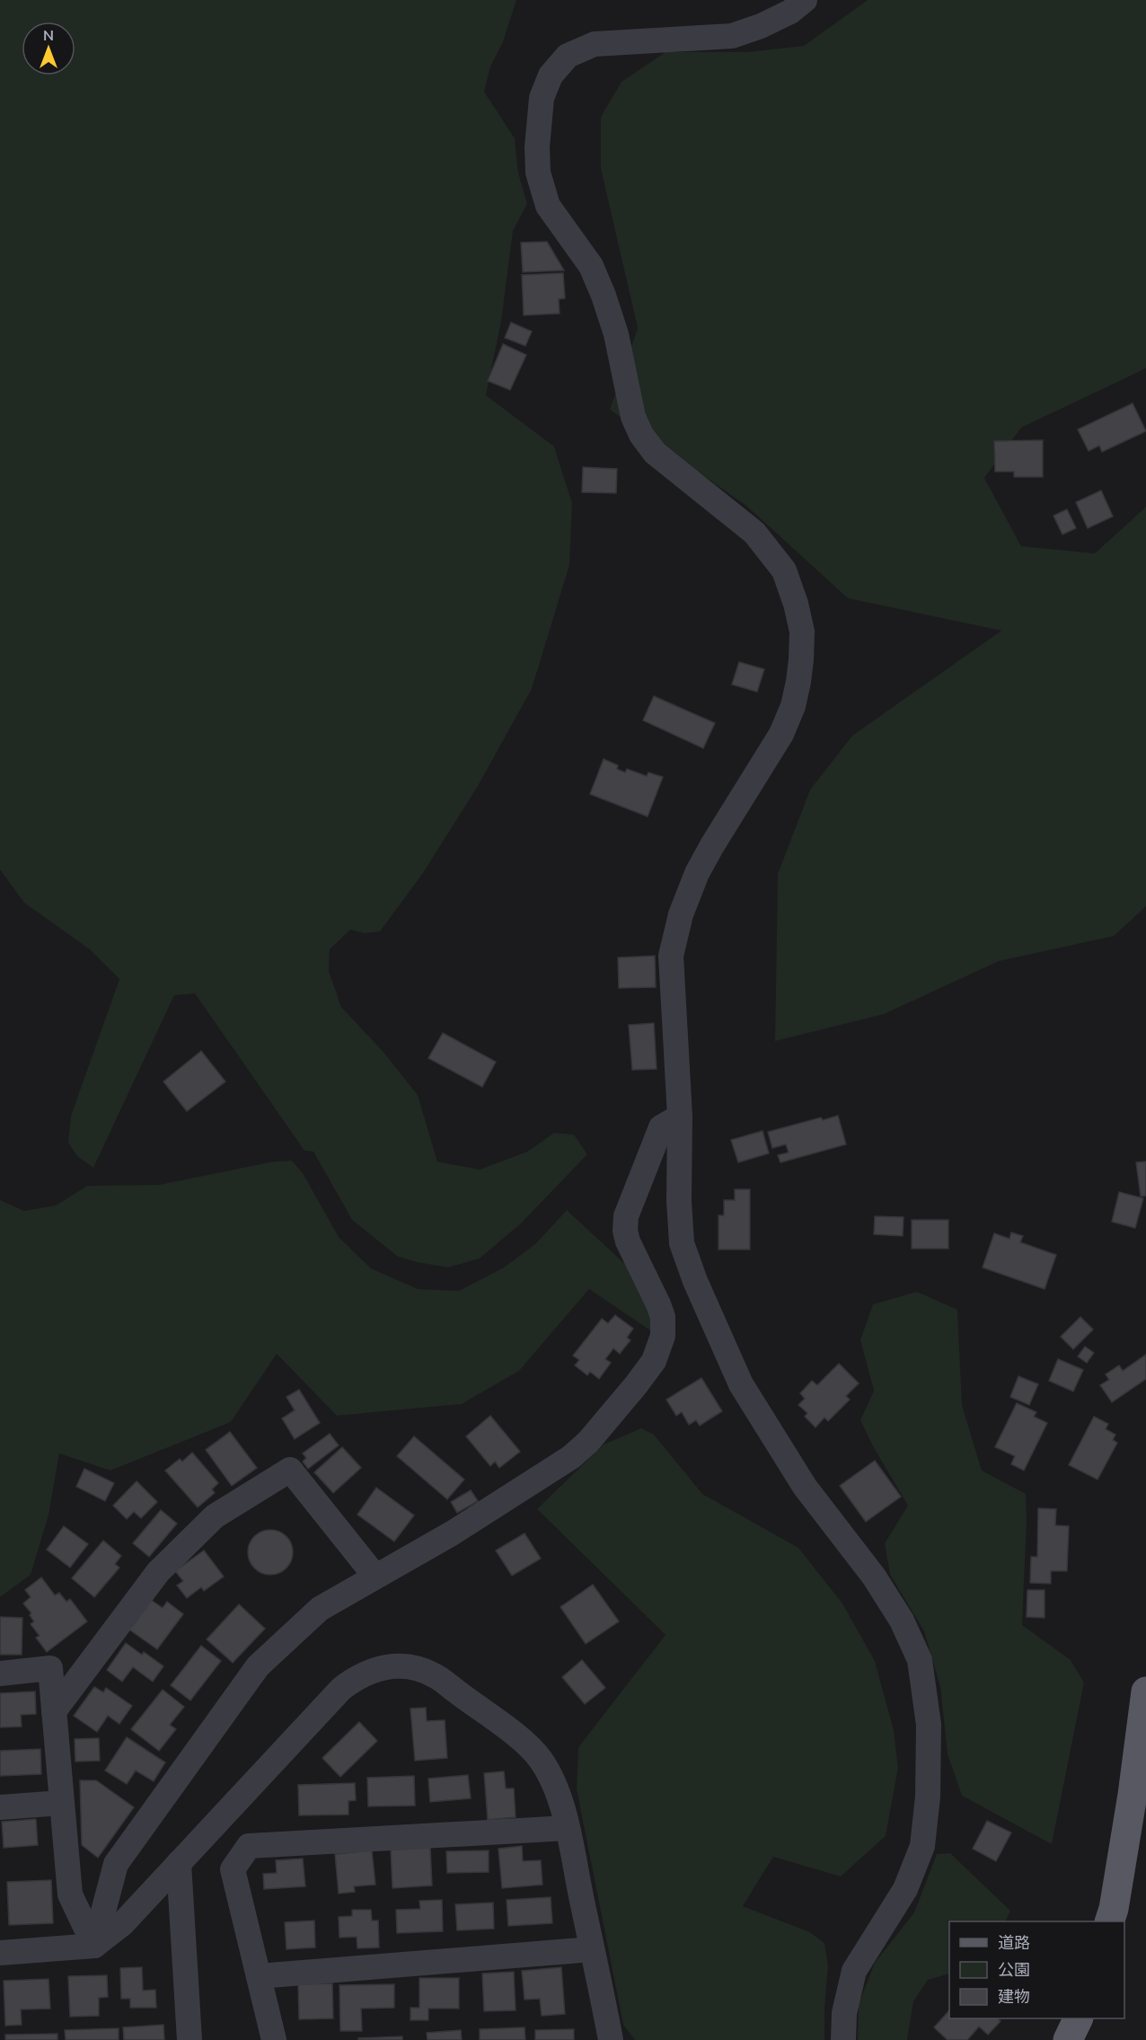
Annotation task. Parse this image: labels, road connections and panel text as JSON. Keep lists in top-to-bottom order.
{
  "legend": ["道路", "公園", "建物"],
  "north": "top"
}
